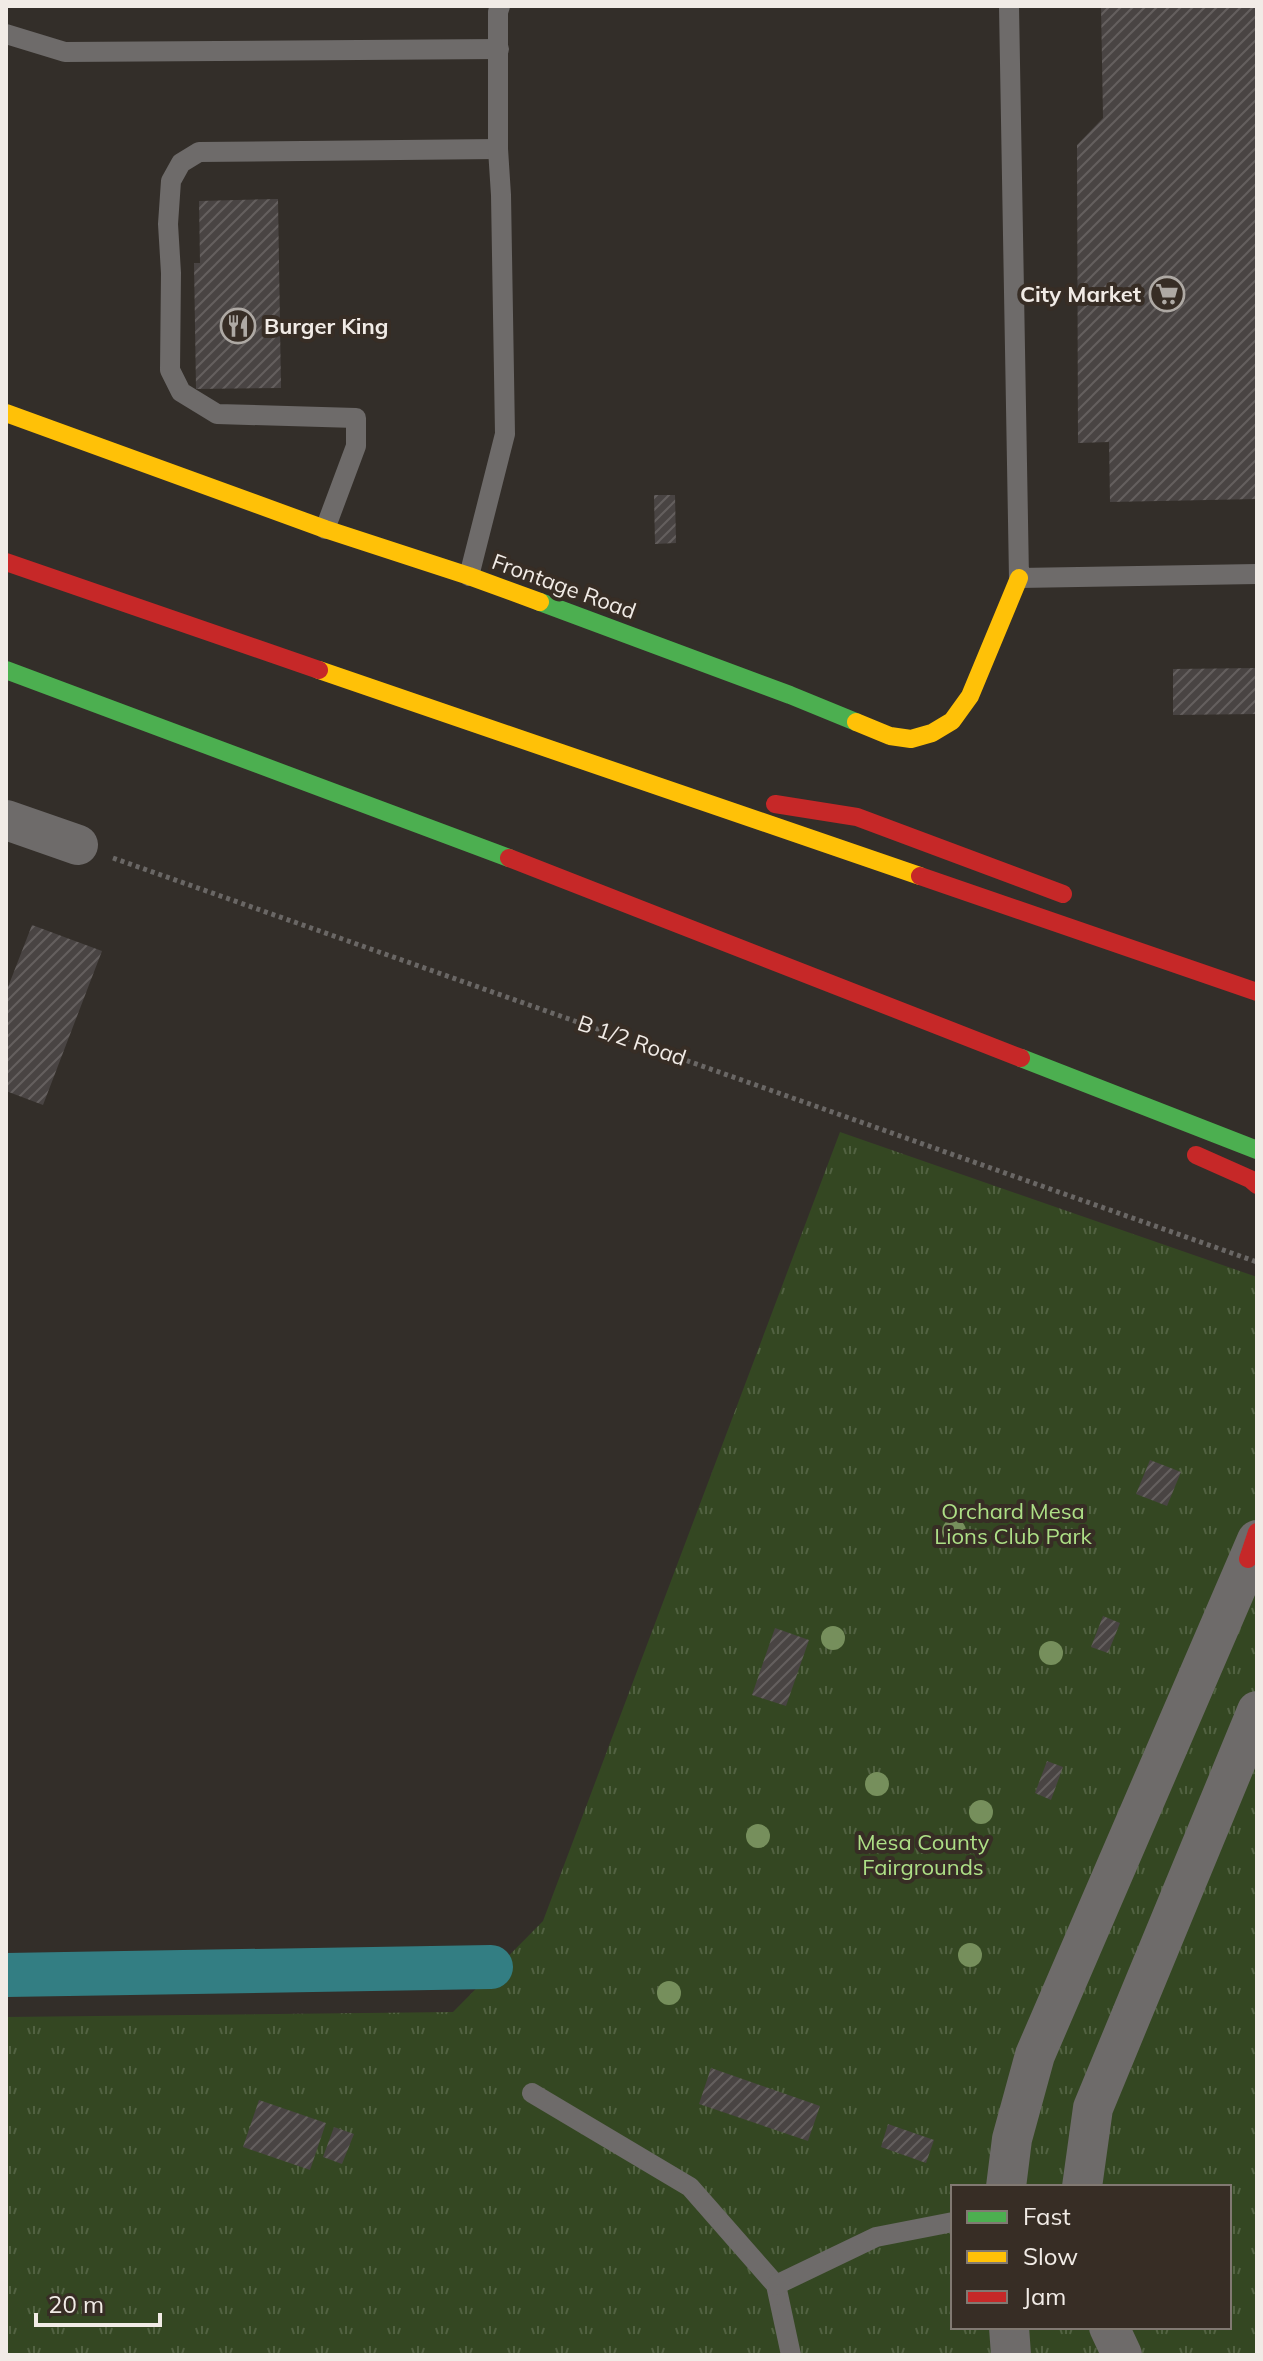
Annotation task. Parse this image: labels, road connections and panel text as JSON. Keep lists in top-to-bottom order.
{
  "streets": {
    "main road": ["Frontage Road"],
    "path": ["B 1/2 Road"]
  },
  "parks": ["Orchard Mesa Lions Club Park", "Mesa County Fairgrounds"],
  "places": {
    "supermarket": ["City Market"],
    "restaurant": ["Burger King"]
  },
  "legend": ["Fast", "Slow", "Jam"],
  "scale_bar": "20 m"
}
